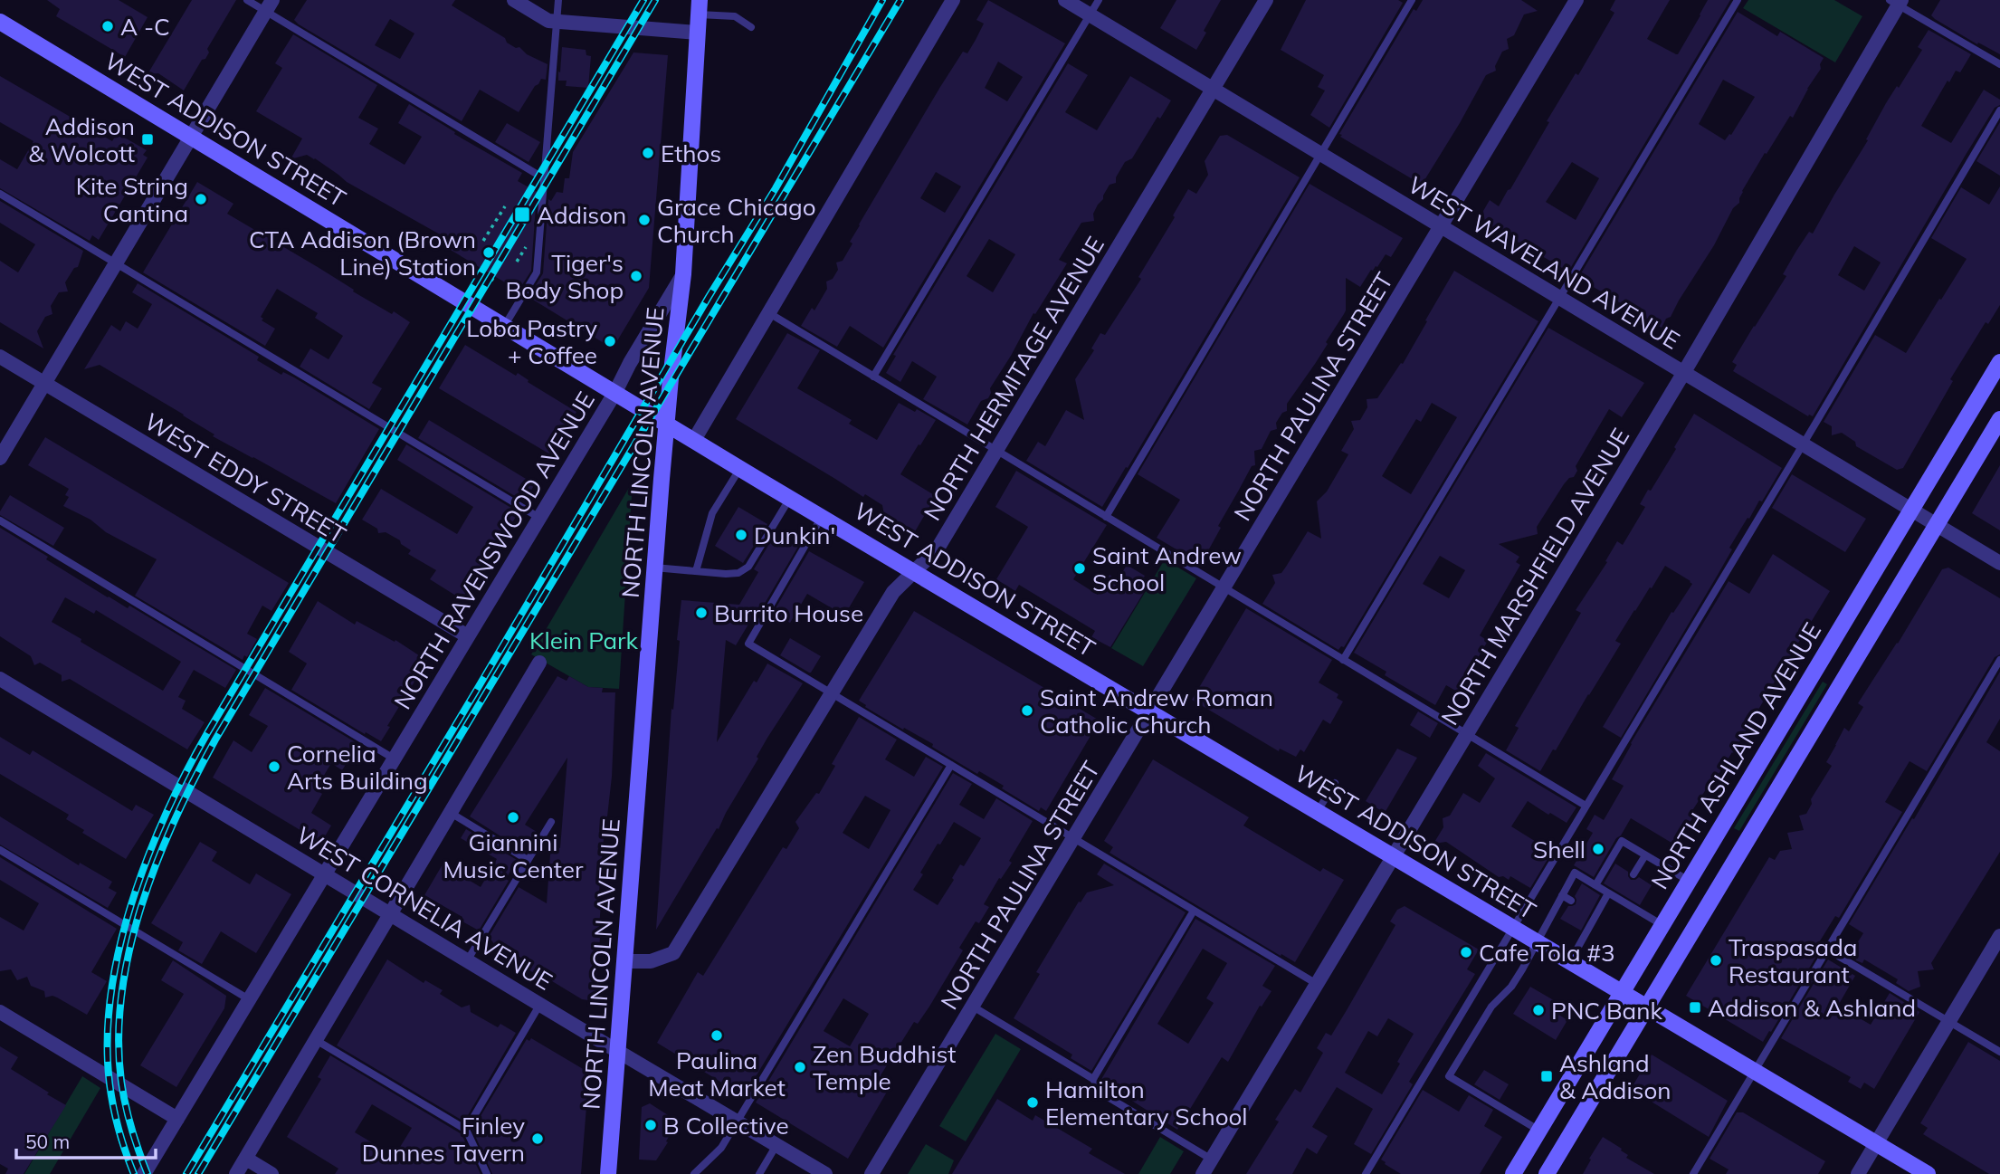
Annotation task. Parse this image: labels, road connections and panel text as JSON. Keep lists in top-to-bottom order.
{
  "streets": {
    "main road": ["WEST ADDISON STREET", "NORTH LINCOLN AVENUE", "NORTH ASHLAND AVENUE"],
    "street": [
      "WEST WAVELAND AVENUE",
      "NORTH HERMITAGE AVENUE",
      "NORTH PAULINA STREET",
      "WEST EDDY STREET",
      "NORTH RAVENSWOOD AVENUE",
      "NORTH MARSHFIELD AVENUE",
      "WEST CORNELIA AVENUE"
    ]
  },
  "crossings": [
    ["WEST ADDISON STREET", "NORTH HERMITAGE AVENUE"],
    ["WEST ADDISON STREET", "NORTH PAULINA STREET"],
    ["WEST ADDISON STREET", "NORTH LINCOLN AVENUE"],
    ["WEST ADDISON STREET", "NORTH RAVENSWOOD AVENUE"],
    ["WEST ADDISON STREET", "NORTH MARSHFIELD AVENUE"],
    ["WEST ADDISON STREET", "NORTH ASHLAND AVENUE"],
    ["WEST WAVELAND AVENUE", "NORTH HERMITAGE AVENUE"],
    ["WEST WAVELAND AVENUE", "NORTH PAULINA STREET"],
    ["WEST WAVELAND AVENUE", "NORTH MARSHFIELD AVENUE"],
    ["WEST WAVELAND AVENUE", "NORTH ASHLAND AVENUE"],
    ["NORTH HERMITAGE AVENUE", "NORTH LINCOLN AVENUE"],
    ["NORTH LINCOLN AVENUE", "NORTH RAVENSWOOD AVENUE"],
    ["NORTH LINCOLN AVENUE", "WEST CORNELIA AVENUE"],
    ["WEST EDDY STREET", "NORTH RAVENSWOOD AVENUE"],
    ["NORTH RAVENSWOOD AVENUE", "WEST CORNELIA AVENUE"]
  ],
  "parks": ["Klein Park"],
  "places": {
    "other": [
      "A -C",
      "Ethos",
      "Kite String Cantina",
      "Grace Chicago Church",
      "CTA Addison (Brown Line) Station",
      "Tiger's Body Shop",
      "Loba Pastry + Coffee",
      "Dunkin'",
      "Saint Andrew School",
      "Burrito House",
      "Saint Andrew Roman Catholic Church",
      "Cornelia Arts Building",
      "Giannini Music Center",
      "Shell",
      "Cafe Tola #3",
      "Traspasada Restaurant",
      "PNC Bank",
      "Paulina Meat Market",
      "Zen Buddhist Temple",
      "Hamilton Elementary School",
      "B Collective",
      "Finley Dunnes Tavern"
    ],
    "transit": [
      "Addison & Wolcott",
      "Addison",
      "Addison & Ashland",
      "Ashland & Addison"
    ]
  },
  "scale_bar": "50 m"
}
